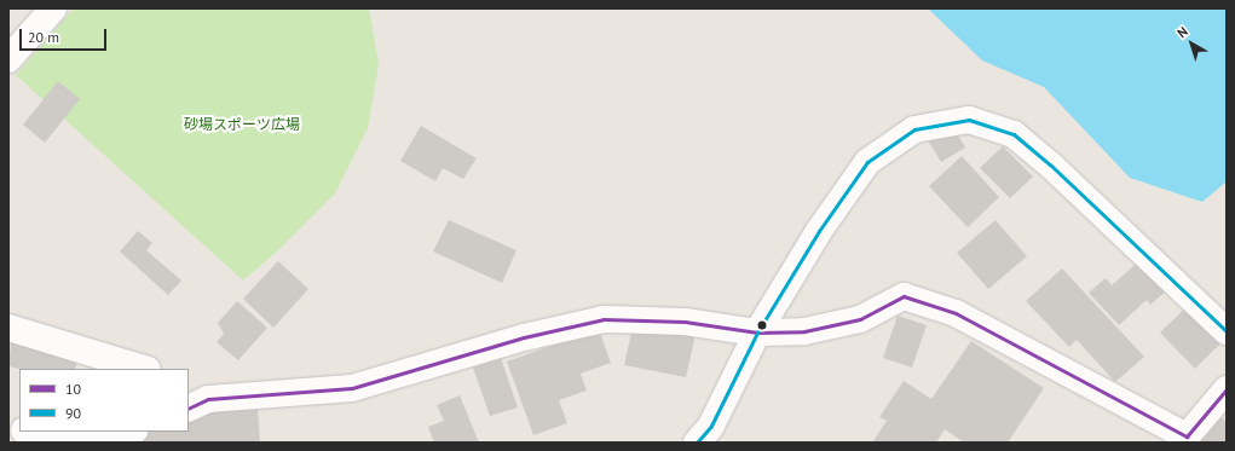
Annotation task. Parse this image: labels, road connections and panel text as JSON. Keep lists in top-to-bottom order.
{
  "parks": ["砂場スポーツ広場"],
  "lines": ["transit line 90", "transit line 10"],
  "legend": ["10", "90"],
  "scale_bar": "20 m",
  "north": "top left"
}
